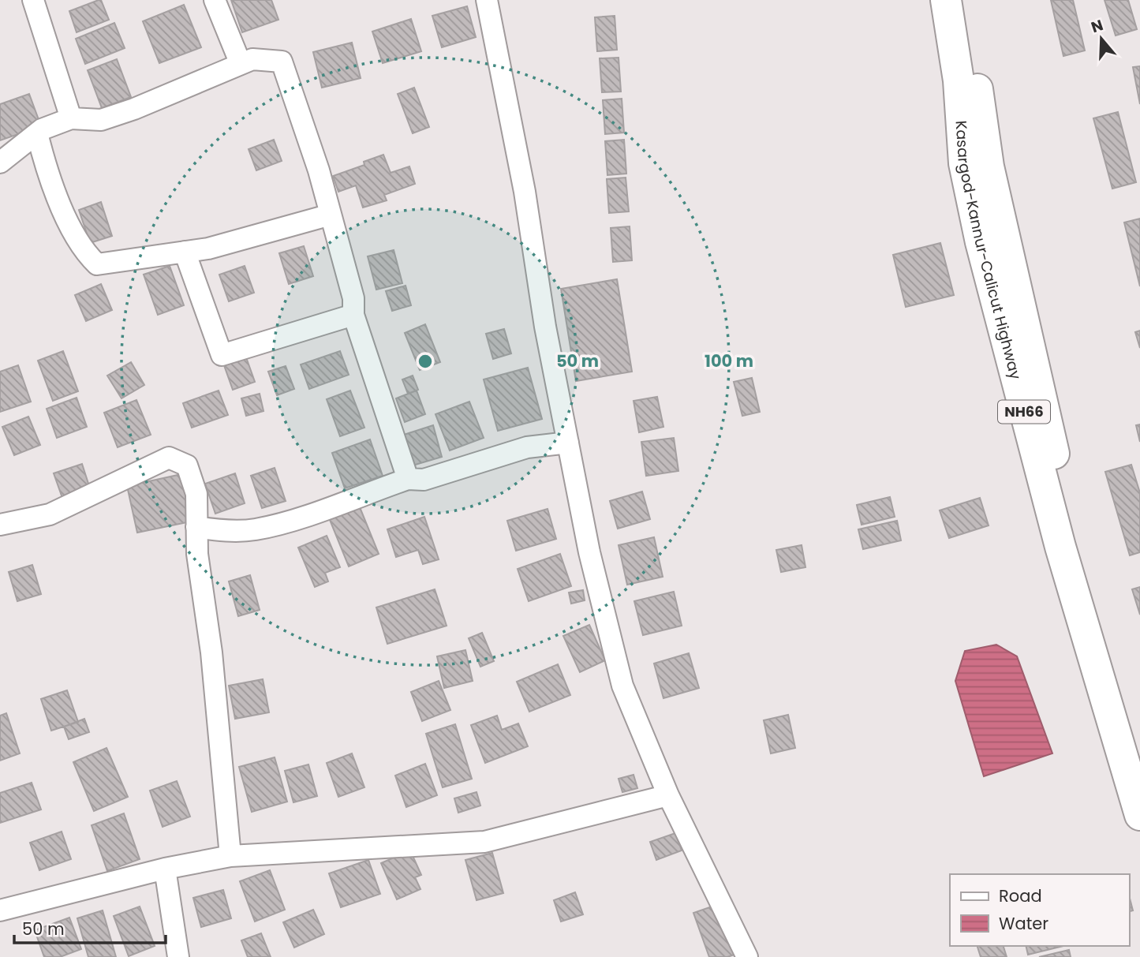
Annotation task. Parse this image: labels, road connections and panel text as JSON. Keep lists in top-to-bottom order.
{
  "streets": {
    "highway": ["Kasargod-Kannur-Calicut Highway", "NH66"]
  },
  "legend": ["Road", "Water"],
  "scale_bar": "50 m",
  "north": "top",
  "rings": ["50 m", "100 m"]
}
